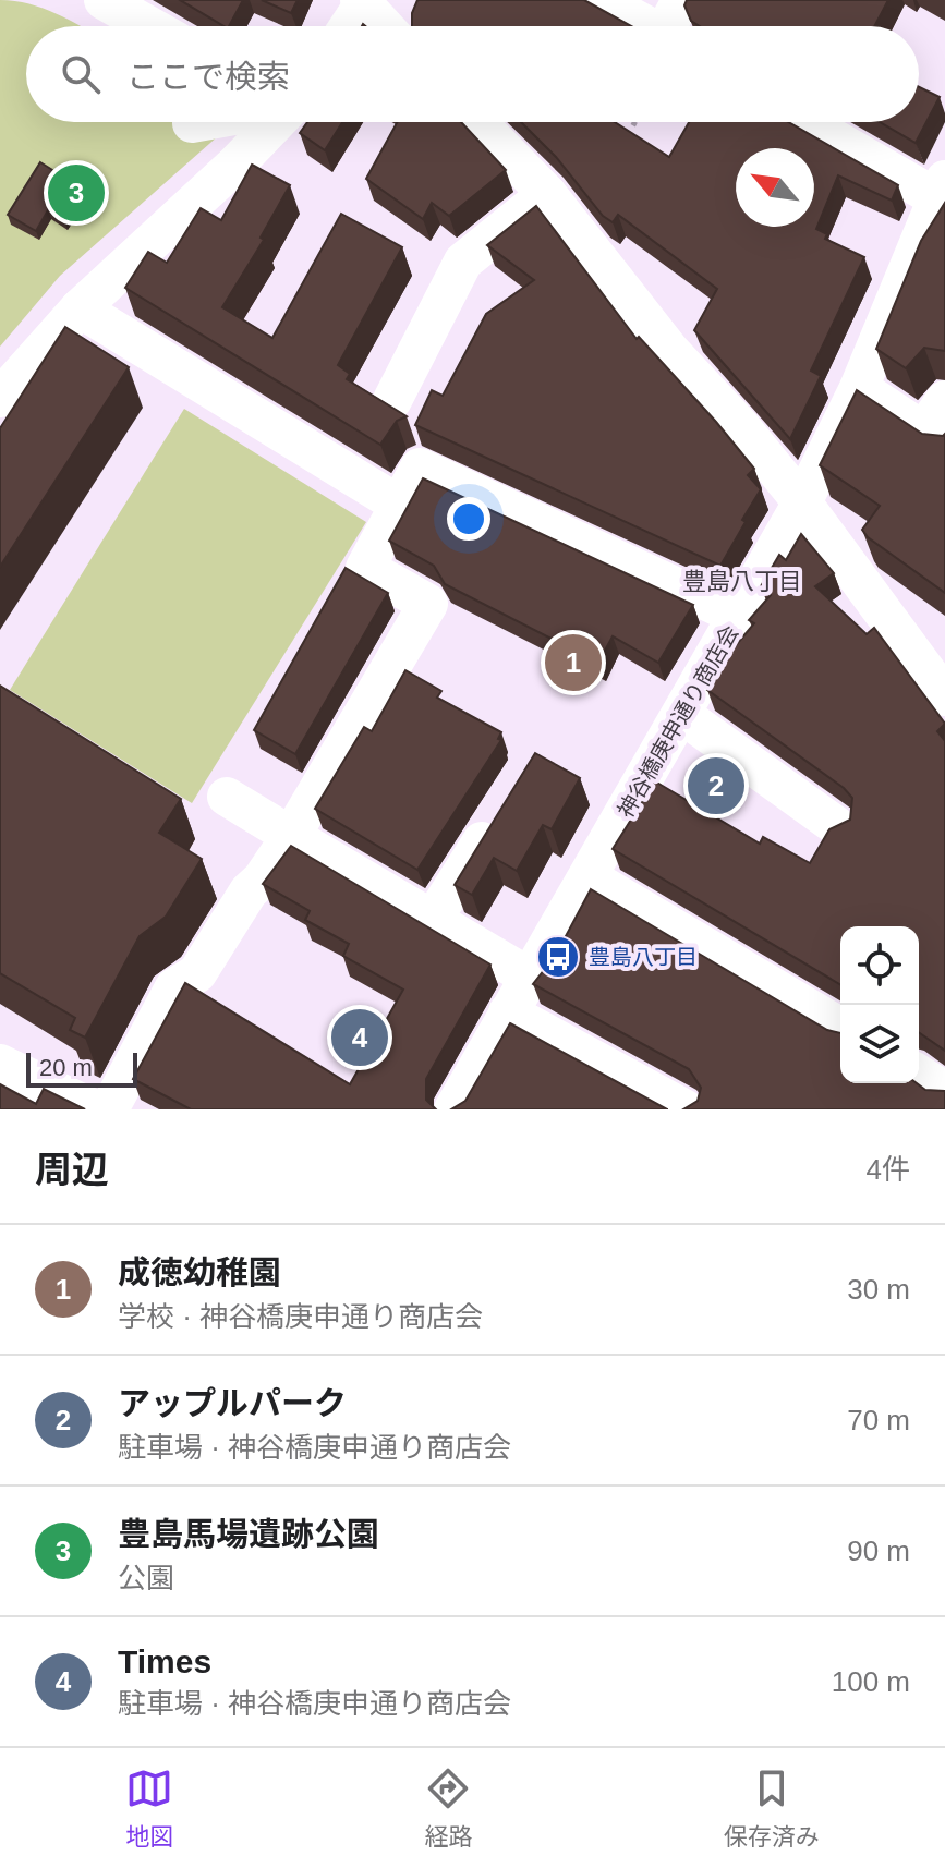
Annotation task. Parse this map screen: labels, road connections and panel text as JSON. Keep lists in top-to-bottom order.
{
  "streets": {
    "street": ["神谷橋庚申通り商店会"]
  },
  "districts": ["豊島八丁目"],
  "places": {
    "bus stop": ["豊島八丁目"]
  },
  "scale_bar": "20 m",
  "north": "top left",
  "page": {
    "search": "ここで検索",
    "pins": [
      "3",
      "1",
      "2",
      "4"
    ],
    "scale": "20 m",
    "heading": ["周辺", "4件"],
    "list": [
      {
        "mark": "1",
        "name": "成徳幼稚園",
        "note": "学校 · 神谷橋庚申通り商店会",
        "value": "30 m"
      },
      {
        "mark": "2",
        "name": "アップルパーク",
        "note": "駐車場 · 神谷橋庚申通り商店会",
        "value": "70 m"
      },
      {
        "mark": "3",
        "name": "豊島馬場遺跡公園",
        "note": "公園",
        "value": "90 m"
      },
      {
        "mark": "4",
        "name": "Times",
        "note": "駐車場 · 神谷橋庚申通り商店会",
        "value": "100 m"
      }
    ],
    "nav": ["地図", "経路", "保存済み"]
  }
}
